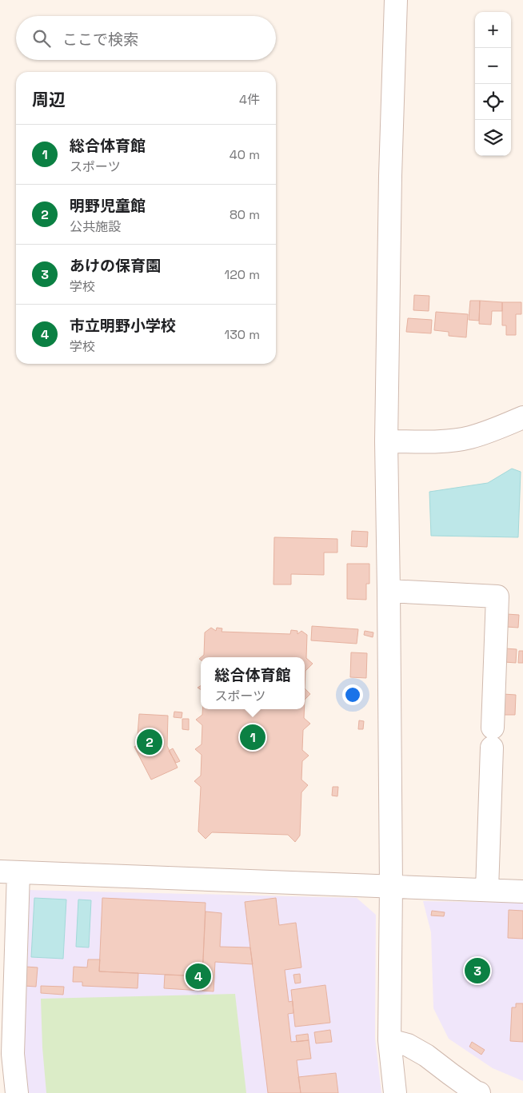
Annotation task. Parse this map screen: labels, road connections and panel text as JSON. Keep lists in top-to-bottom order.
{
  "page": {
    "map_buttons": ["+", "−"],
    "search": "ここで検索",
    "heading": ["周辺", "4件"],
    "list": [
      {
        "mark": "1",
        "name": "総合体育館",
        "note": "スポーツ",
        "value": "40 m"
      },
      {
        "mark": "2",
        "name": "明野児童館",
        "note": "公共施設",
        "value": "80 m"
      },
      {
        "mark": "3",
        "name": "あけの保育園",
        "note": "学校",
        "value": "120 m"
      },
      {
        "mark": "4",
        "name": "市立明野小学校",
        "note": "学校",
        "value": "130 m"
      }
    ],
    "popup": ["総合体育館", "スポーツ"],
    "pins": [
      "1",
      "2",
      "3",
      "4"
    ]
  }
}
